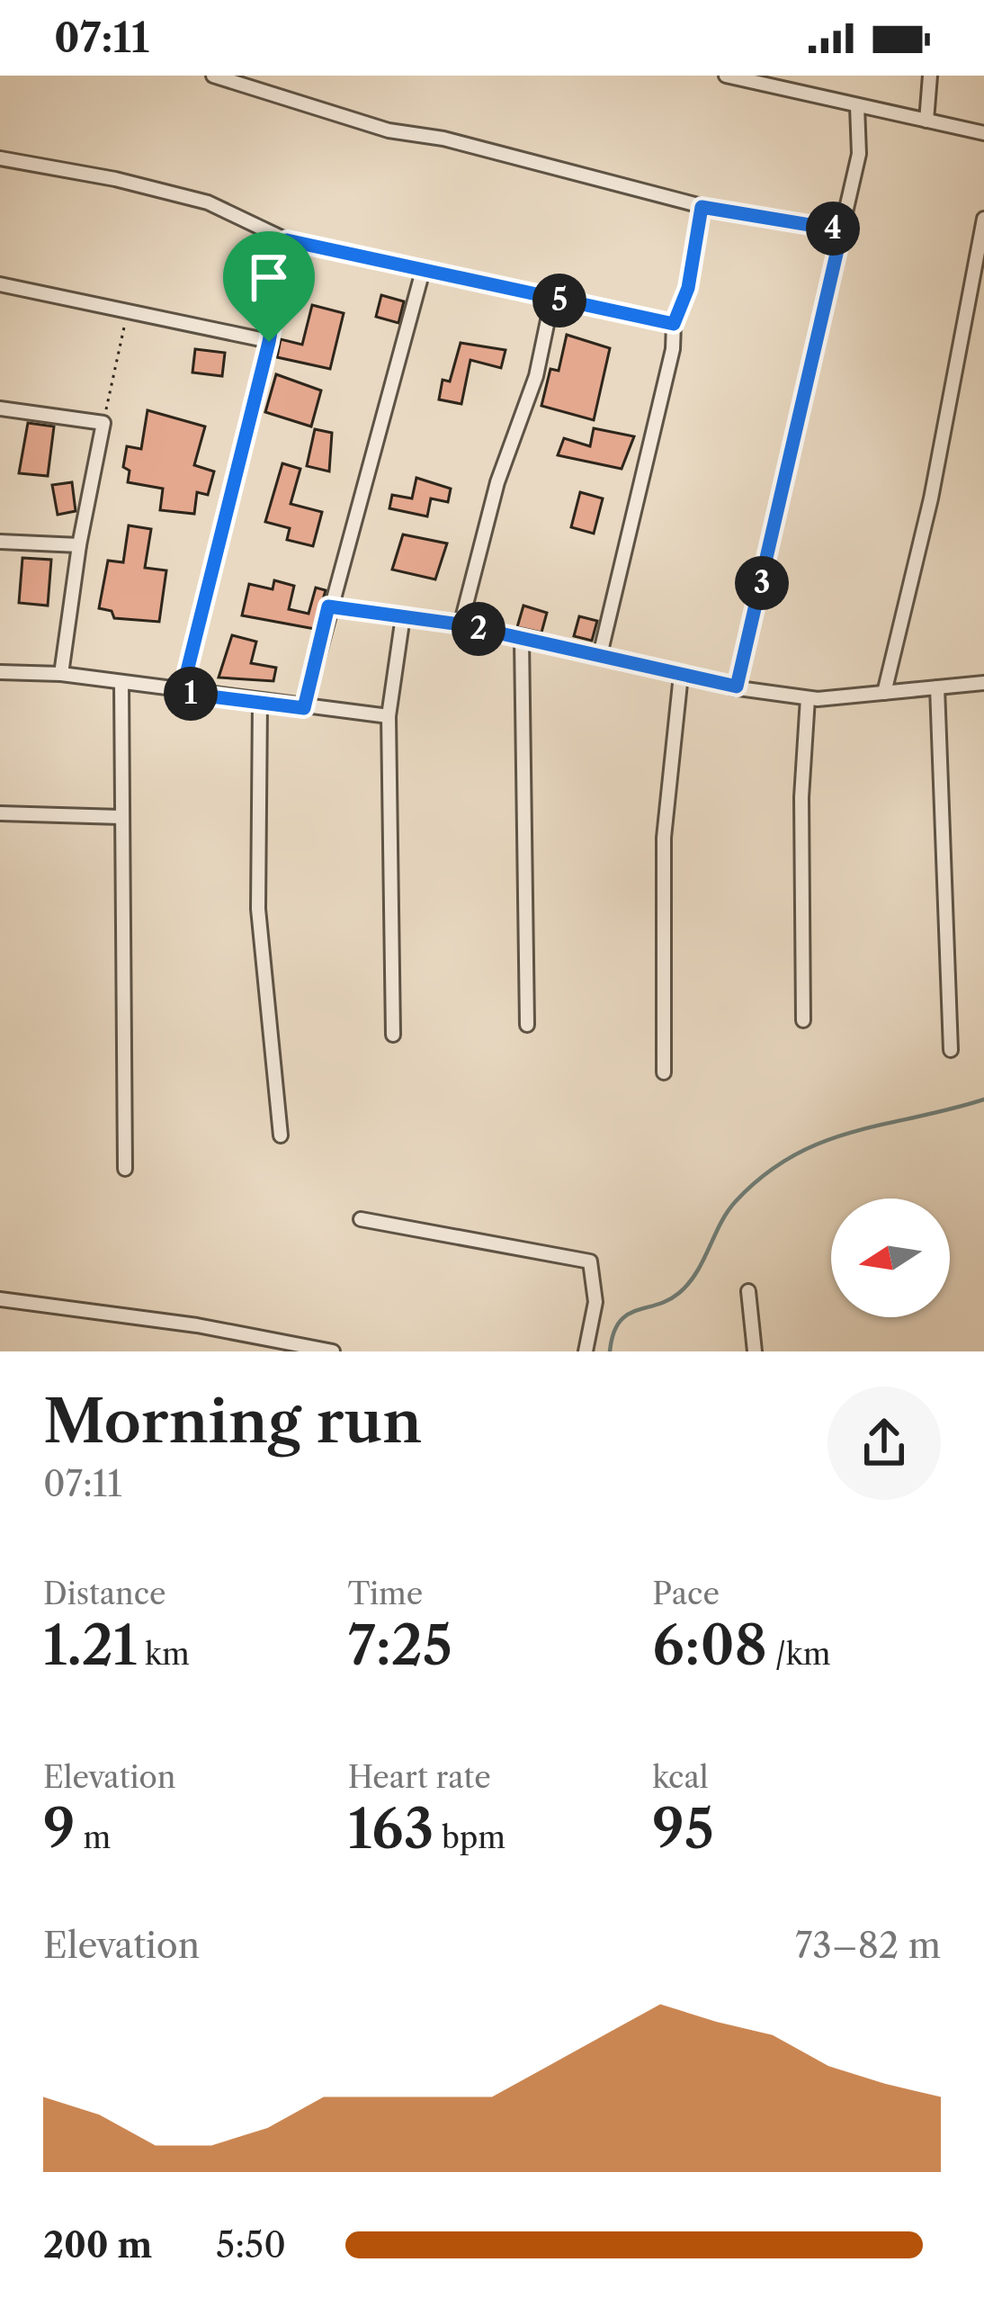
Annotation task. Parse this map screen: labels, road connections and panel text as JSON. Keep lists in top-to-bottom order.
{
  "north": "left",
  "page": {
    "status": "07:11",
    "pins": [
      "4",
      "5",
      "3",
      "2",
      "1"
    ],
    "heading": ["Morning run", "07:11"],
    "stats": [
      ["Distance", "1.21 km"],
      ["Time", "7:25"],
      ["Pace", "6:08 /km"],
      ["Elevation", "9 m"],
      ["Heart rate", "163 bpm"],
      ["kcal", "95"]
    ],
    "chart": ["Elevation", "73–82 m"],
    "list": [
      {
        "name": "200 m",
        "note": "5:50"
      }
    ]
  }
}
